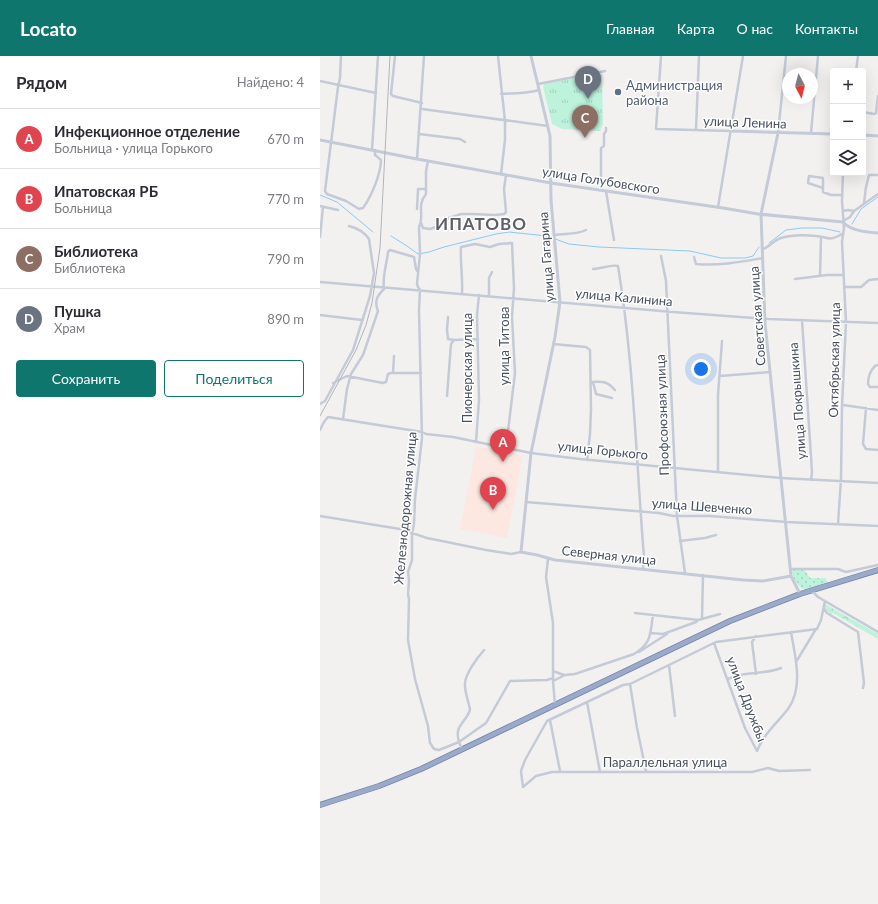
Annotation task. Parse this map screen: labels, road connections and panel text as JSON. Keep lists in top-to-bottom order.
{
  "streets": {
    "street": [
      "улица Ленина",
      "улица Голубовского",
      "улица Гагарина",
      "улица Калинина",
      "Советская улица",
      "улица Титова",
      "Октябрьская улица",
      "Пионерская улица",
      "улица Покрышкина",
      "Профсоюзная улица",
      "улица Горького",
      "улица Шевченко",
      "Железнодорожная улица",
      "Северная улица",
      "улица Дружбы",
      "Параллельная улица"
    ]
  },
  "crossings": [
    ["улица Ленина", "Советская улица"],
    ["улица Голубовского", "улица Гагарина"],
    ["улица Голубовского", "Советская улица"],
    ["улица Голубовского", "Октябрьская улица"],
    ["улица Гагарина", "улица Калинина"],
    ["улица Гагарина", "улица Горького"],
    ["улица Гагарина", "улица Шевченко"],
    ["улица Гагарина", "Северная улица"],
    ["улица Калинина", "Советская улица"],
    ["улица Калинина", "улица Титова"],
    ["улица Калинина", "Октябрьская улица"],
    ["улица Калинина", "Пионерская улица"],
    ["улица Калинина", "улица Покрышкина"],
    ["улица Калинина", "Профсоюзная улица"],
    ["улица Калинина", "Железнодорожная улица"],
    ["Советская улица", "улица Горького"],
    ["Советская улица", "улица Шевченко"],
    ["Советская улица", "Северная улица"],
    ["улица Титова", "Пионерская улица"],
    ["улица Титова", "улица Горького"],
    ["Октябрьская улица", "улица Горького"],
    ["Октябрьская улица", "улица Шевченко"],
    ["Пионерская улица", "улица Горького"],
    ["улица Покрышкина", "улица Горького"],
    ["Профсоюзная улица", "улица Горького"],
    ["Профсоюзная улица", "улица Шевченко"],
    ["Профсоюзная улица", "Северная улица"],
    ["улица Горького", "Железнодорожная улица"],
    ["Железнодорожная улица", "Северная улица"]
  ],
  "districts": ["ИПАТОВО"],
  "places": ["Администрация района"],
  "north": "bottom",
  "page": {
    "header": "Locato",
    "nav": [
      "Главная",
      "Карта",
      "О нас",
      "Контакты"
    ],
    "heading": ["Рядом", "Найдено: 4"],
    "pins": [
      "D",
      "C",
      "A",
      "B"
    ],
    "map_buttons": ["+", "−"],
    "list": [
      {
        "mark": "A",
        "name": "Инфекционное отделение",
        "note": "Больница · улица Горького",
        "value": "670 m"
      },
      {
        "mark": "B",
        "name": "Ипатовская РБ",
        "note": "Больница",
        "value": "770 m"
      },
      {
        "mark": "C",
        "name": "Библиотека",
        "note": "Библиотека",
        "value": "790 m"
      },
      {
        "mark": "D",
        "name": "Пушка",
        "note": "Храм",
        "value": "890 m"
      }
    ],
    "buttons": ["Сохранить", "Поделиться"]
  }
}
